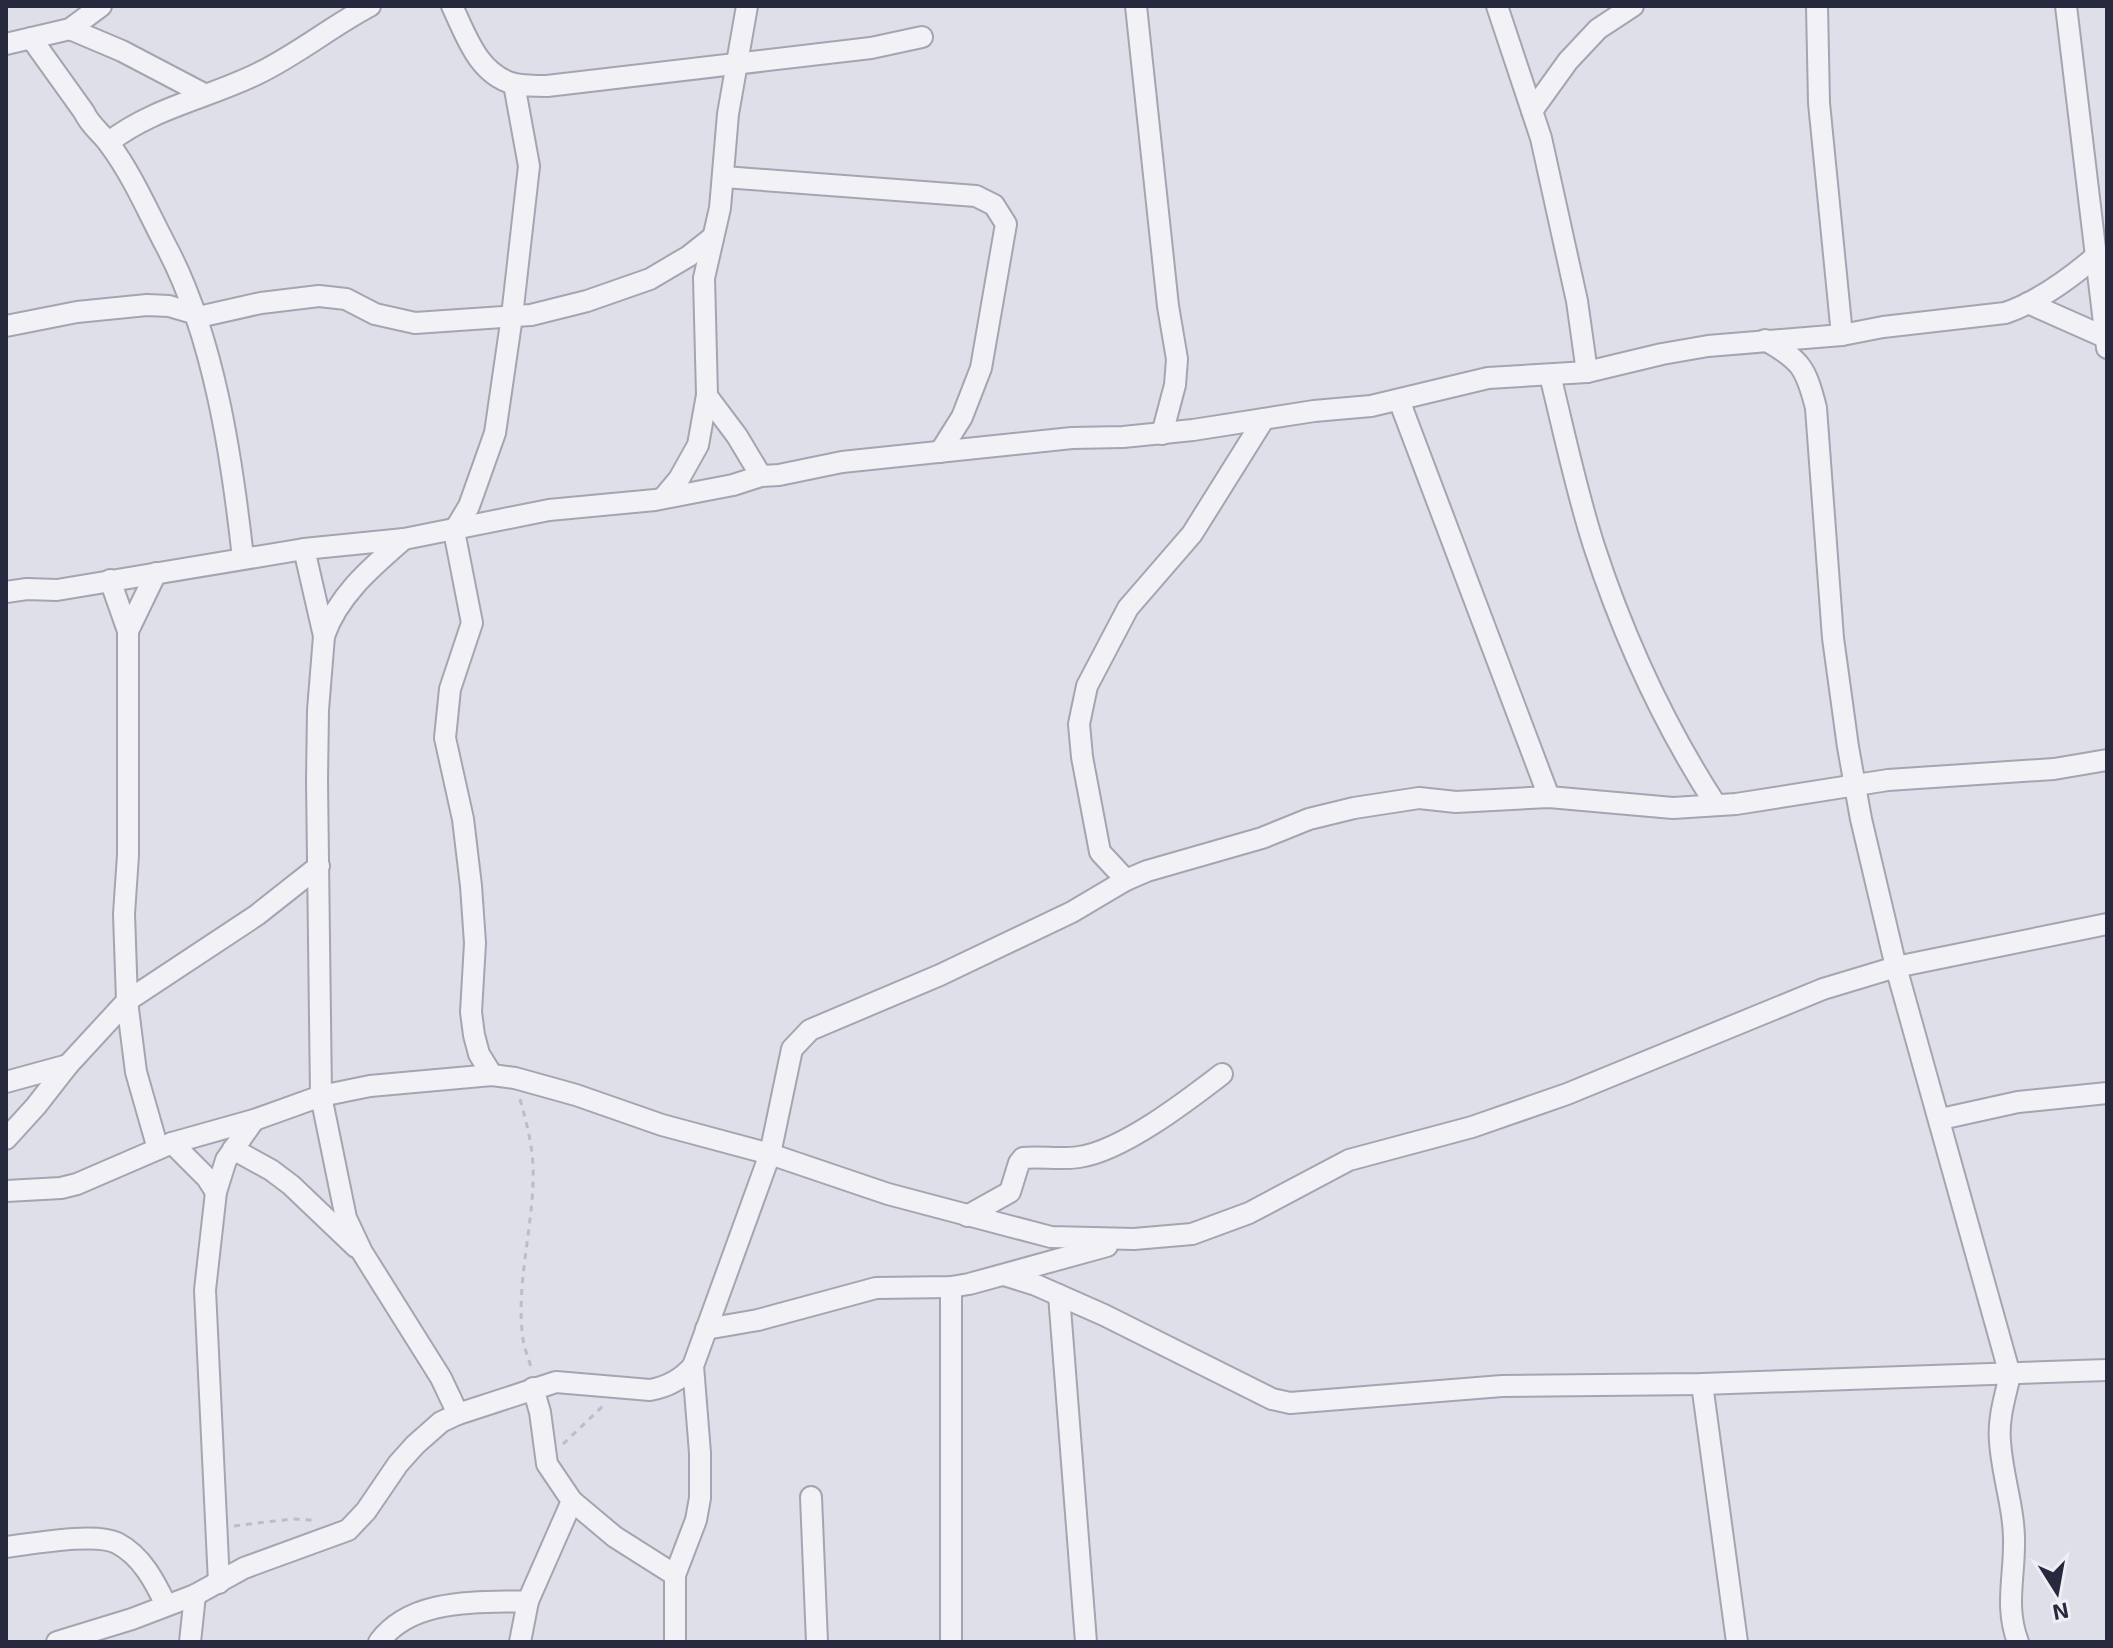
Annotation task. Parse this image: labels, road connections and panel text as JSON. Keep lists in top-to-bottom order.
{
  "north": "bottom"
}
